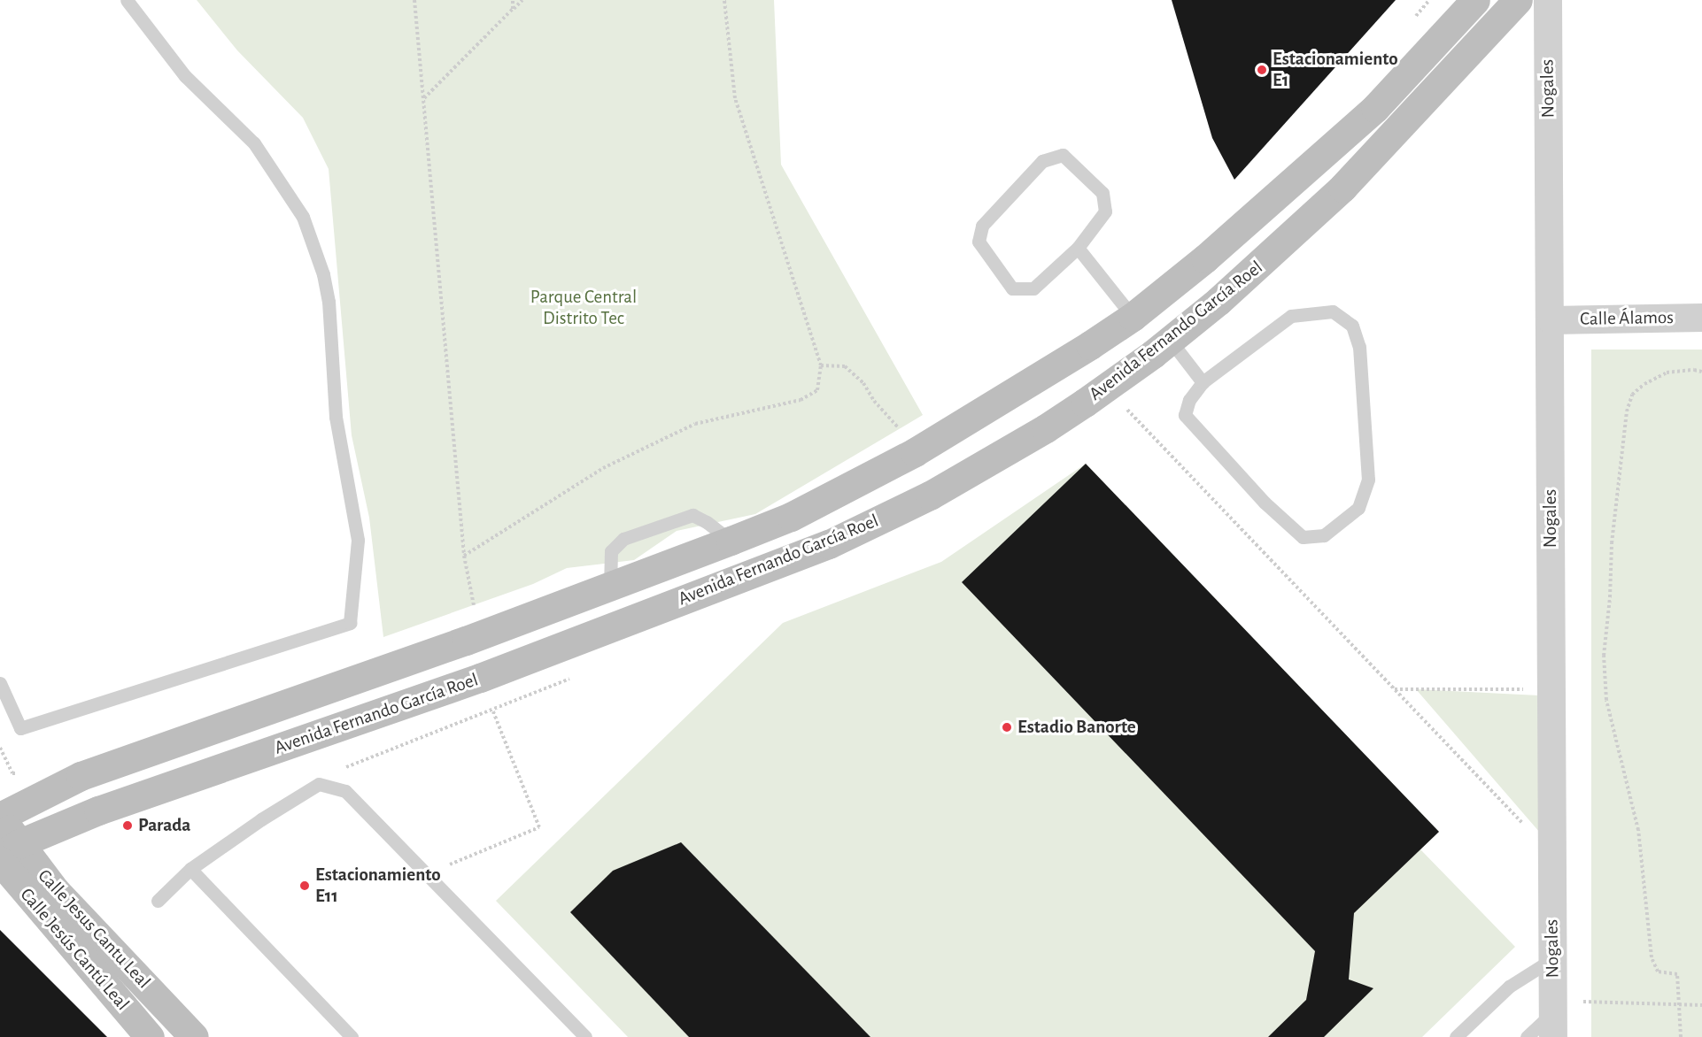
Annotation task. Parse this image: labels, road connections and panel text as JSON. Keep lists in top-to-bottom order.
{
  "streets": {
    "street": [
      "Nogales",
      "Calle Álamos",
      "Avenida Fernando García Roel",
      "Calle Jesus Cantu Leal",
      "Calle Jesús Cantú Leal"
    ]
  },
  "crossings": [
    ["Nogales", "Calle Álamos"],
    ["Avenida Fernando García Roel", "Calle Jesus Cantu Leal"],
    ["Avenida Fernando García Roel", "Calle Jesús Cantú Leal"],
    ["Calle Jesus Cantu Leal", "Calle Jesús Cantú Leal"]
  ],
  "parks": ["Parque Central Distrito Tec"],
  "places": [
    "Estacionamiento E1",
    "Estadio Banorte",
    "Parada",
    "Estacionamiento E11"
  ]
}
